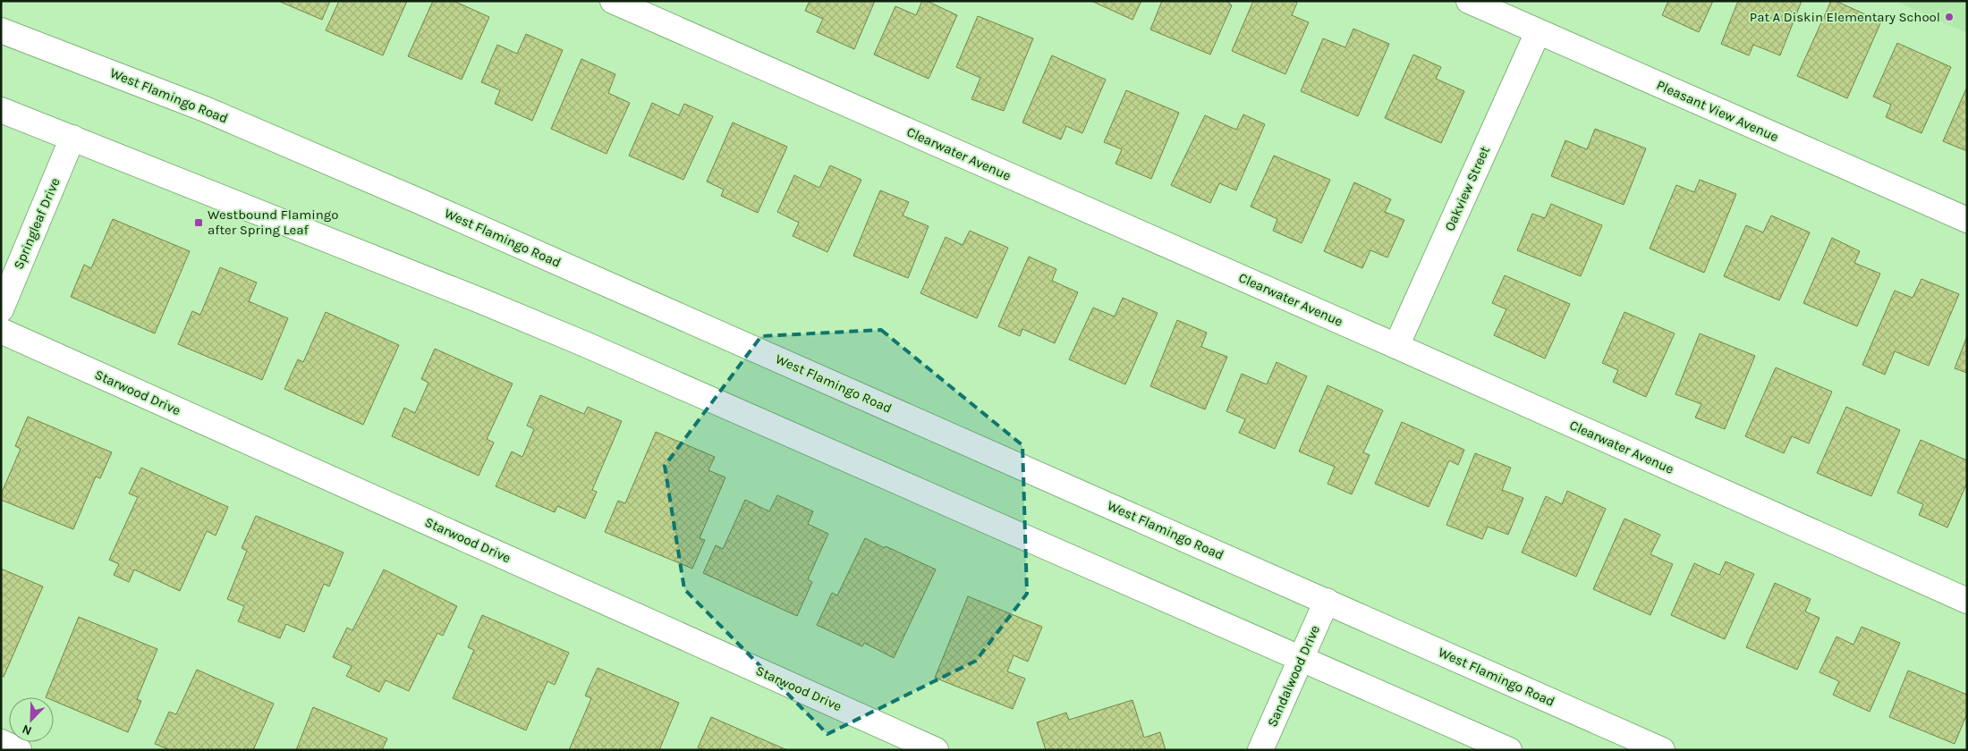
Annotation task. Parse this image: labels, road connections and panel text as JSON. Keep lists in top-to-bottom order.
{
  "streets": {
    "street": [
      "West Flamingo Road",
      "Pleasant View Avenue",
      "Clearwater Avenue",
      "Oakview Street",
      "Springleaf Drive",
      "Starwood Drive",
      "Sandalwood Drive"
    ]
  },
  "crossings": [
    ["West Flamingo Road", "Sandalwood Drive"],
    ["Pleasant View Avenue", "Oakview Street"],
    ["Clearwater Avenue", "Oakview Street"]
  ],
  "places": {
    "other": ["Pat A Diskin Elementary School"],
    "transit": ["Westbound Flamingo after Spring Leaf"]
  },
  "north": "bottom left"
}
